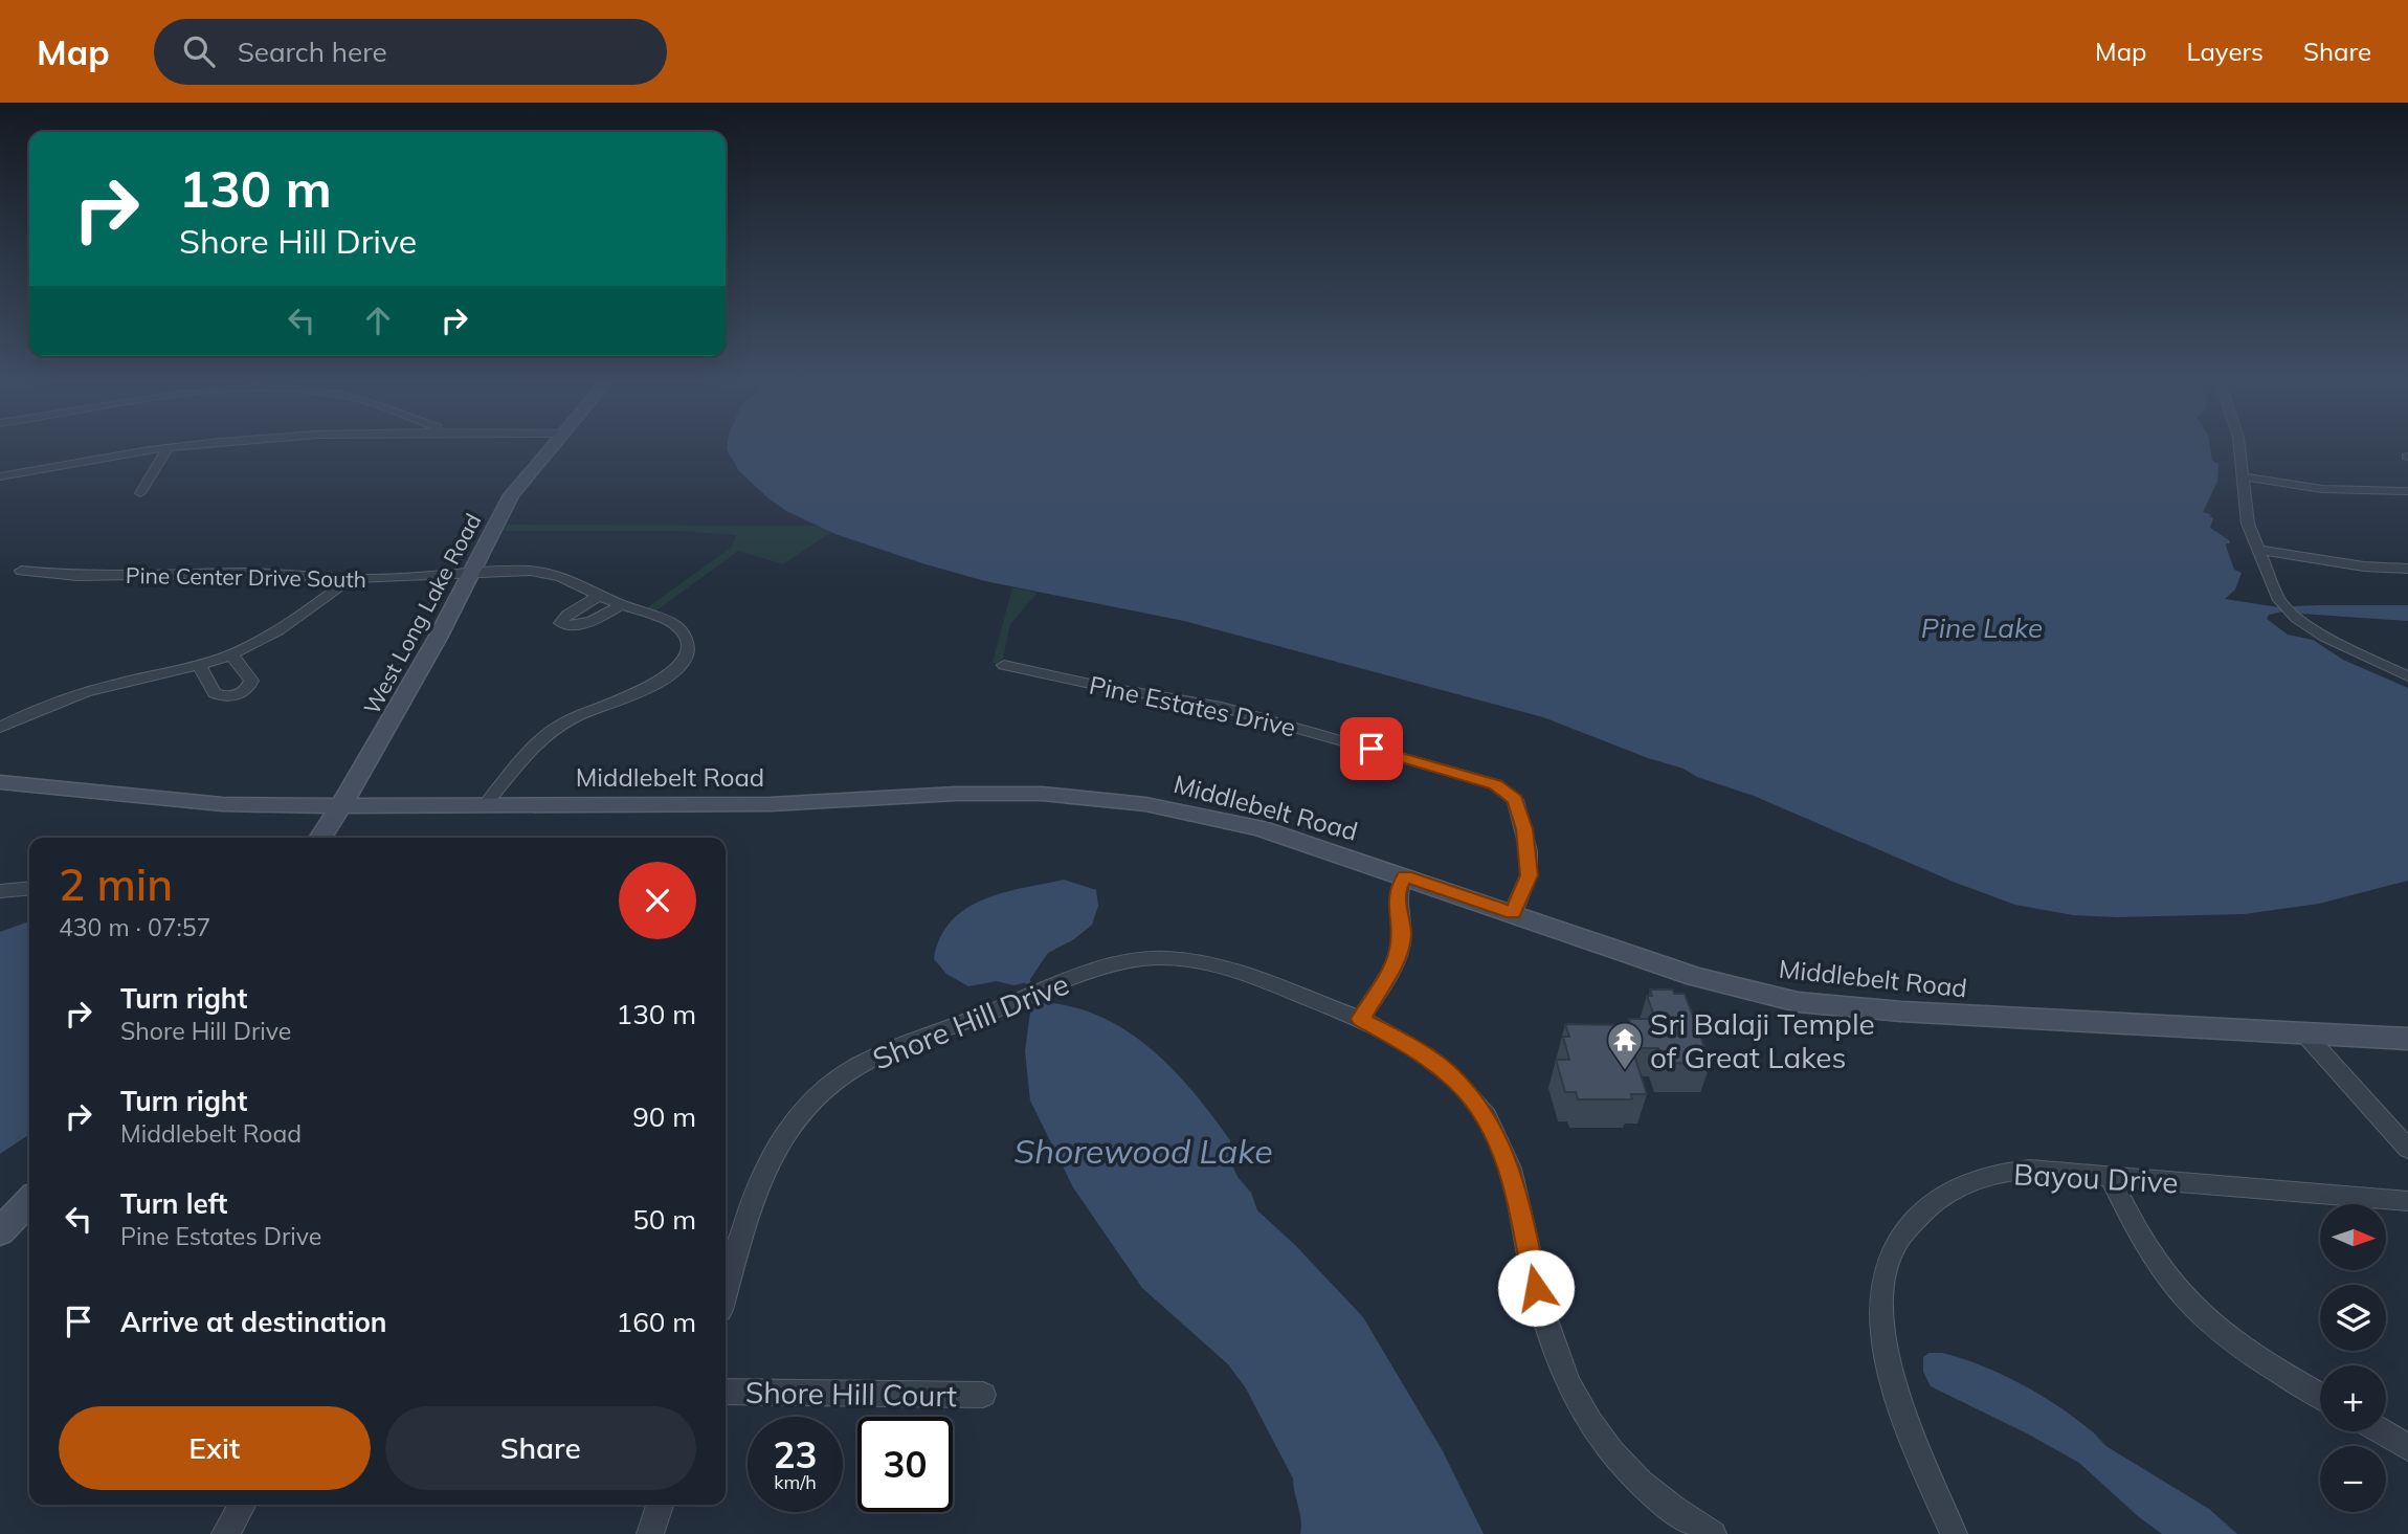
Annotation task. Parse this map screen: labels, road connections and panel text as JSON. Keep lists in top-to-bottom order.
{
  "streets": {
    "street": [
      "Pine Center Drive South",
      "West Long Lake Road",
      "Pine Estates Drive",
      "Middlebelt Road",
      "Shore Hill Drive",
      "Bayou Drive",
      "Shore Hill Court"
    ]
  },
  "crossings": [
    ["Pine Center Drive South", "West Long Lake Road"],
    ["Pine Center Drive South", "Middlebelt Road"],
    ["West Long Lake Road", "Middlebelt Road"],
    ["Pine Estates Drive", "Middlebelt Road"]
  ],
  "water": ["Pine Lake", "Shorewood Lake"],
  "places": {
    "temple": ["Sri Balaji Temple of Great Lakes"]
  },
  "north": "right",
  "page": {
    "header": "Map",
    "search": "Search here",
    "nav": ["Map", "Layers", "Share"],
    "turn": ["130 m", "Shore Hill Drive"],
    "heading": ["2 min", "430 m · 07:57"],
    "list": [
      {
        "name": "Turn right",
        "note": "Shore Hill Drive",
        "value": "130 m"
      },
      {
        "name": "Turn right",
        "note": "Middlebelt Road",
        "value": "90 m"
      },
      {
        "name": "Turn left",
        "note": "Pine Estates Drive",
        "value": "50 m"
      },
      {
        "name": "Arrive at destination",
        "value": "160 m"
      }
    ],
    "map_buttons": ["+", "−"],
    "buttons": ["Exit", "Share"],
    "speed": "23 km/h",
    "limit": "30"
  }
}
